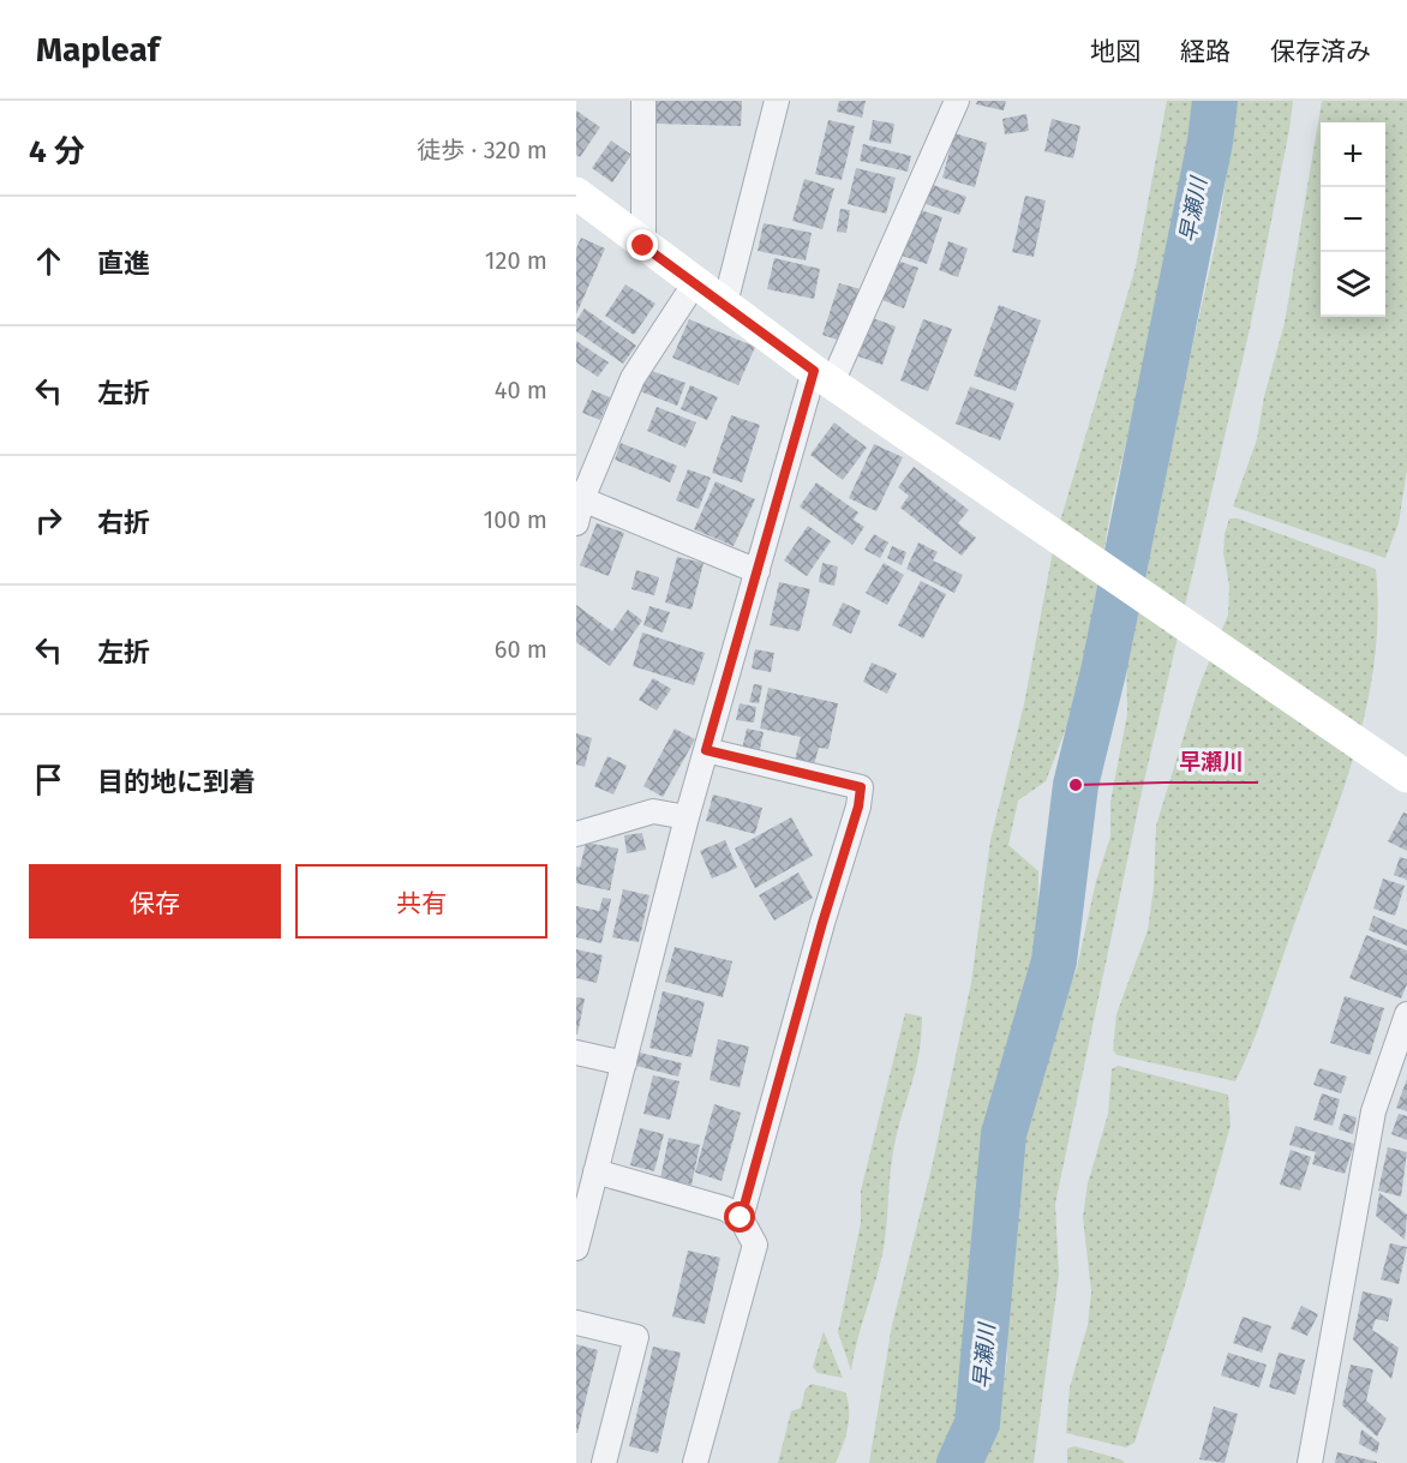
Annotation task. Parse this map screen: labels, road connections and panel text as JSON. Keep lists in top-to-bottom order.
{
  "water": ["早瀬川"],
  "places": ["早瀬川"],
  "page": {
    "header": "Mapleaf",
    "nav": ["地図", "経路", "保存済み"],
    "heading": ["4 分", "徒歩 · 320 m"],
    "map_buttons": ["+", "−"],
    "list": [
      ["直進", "120 m"],
      ["左折", "40 m"],
      ["右折", "100 m"],
      ["左折", "60 m"],
      "目的地に到着"
    ],
    "buttons": ["保存", "共有"]
  }
}
